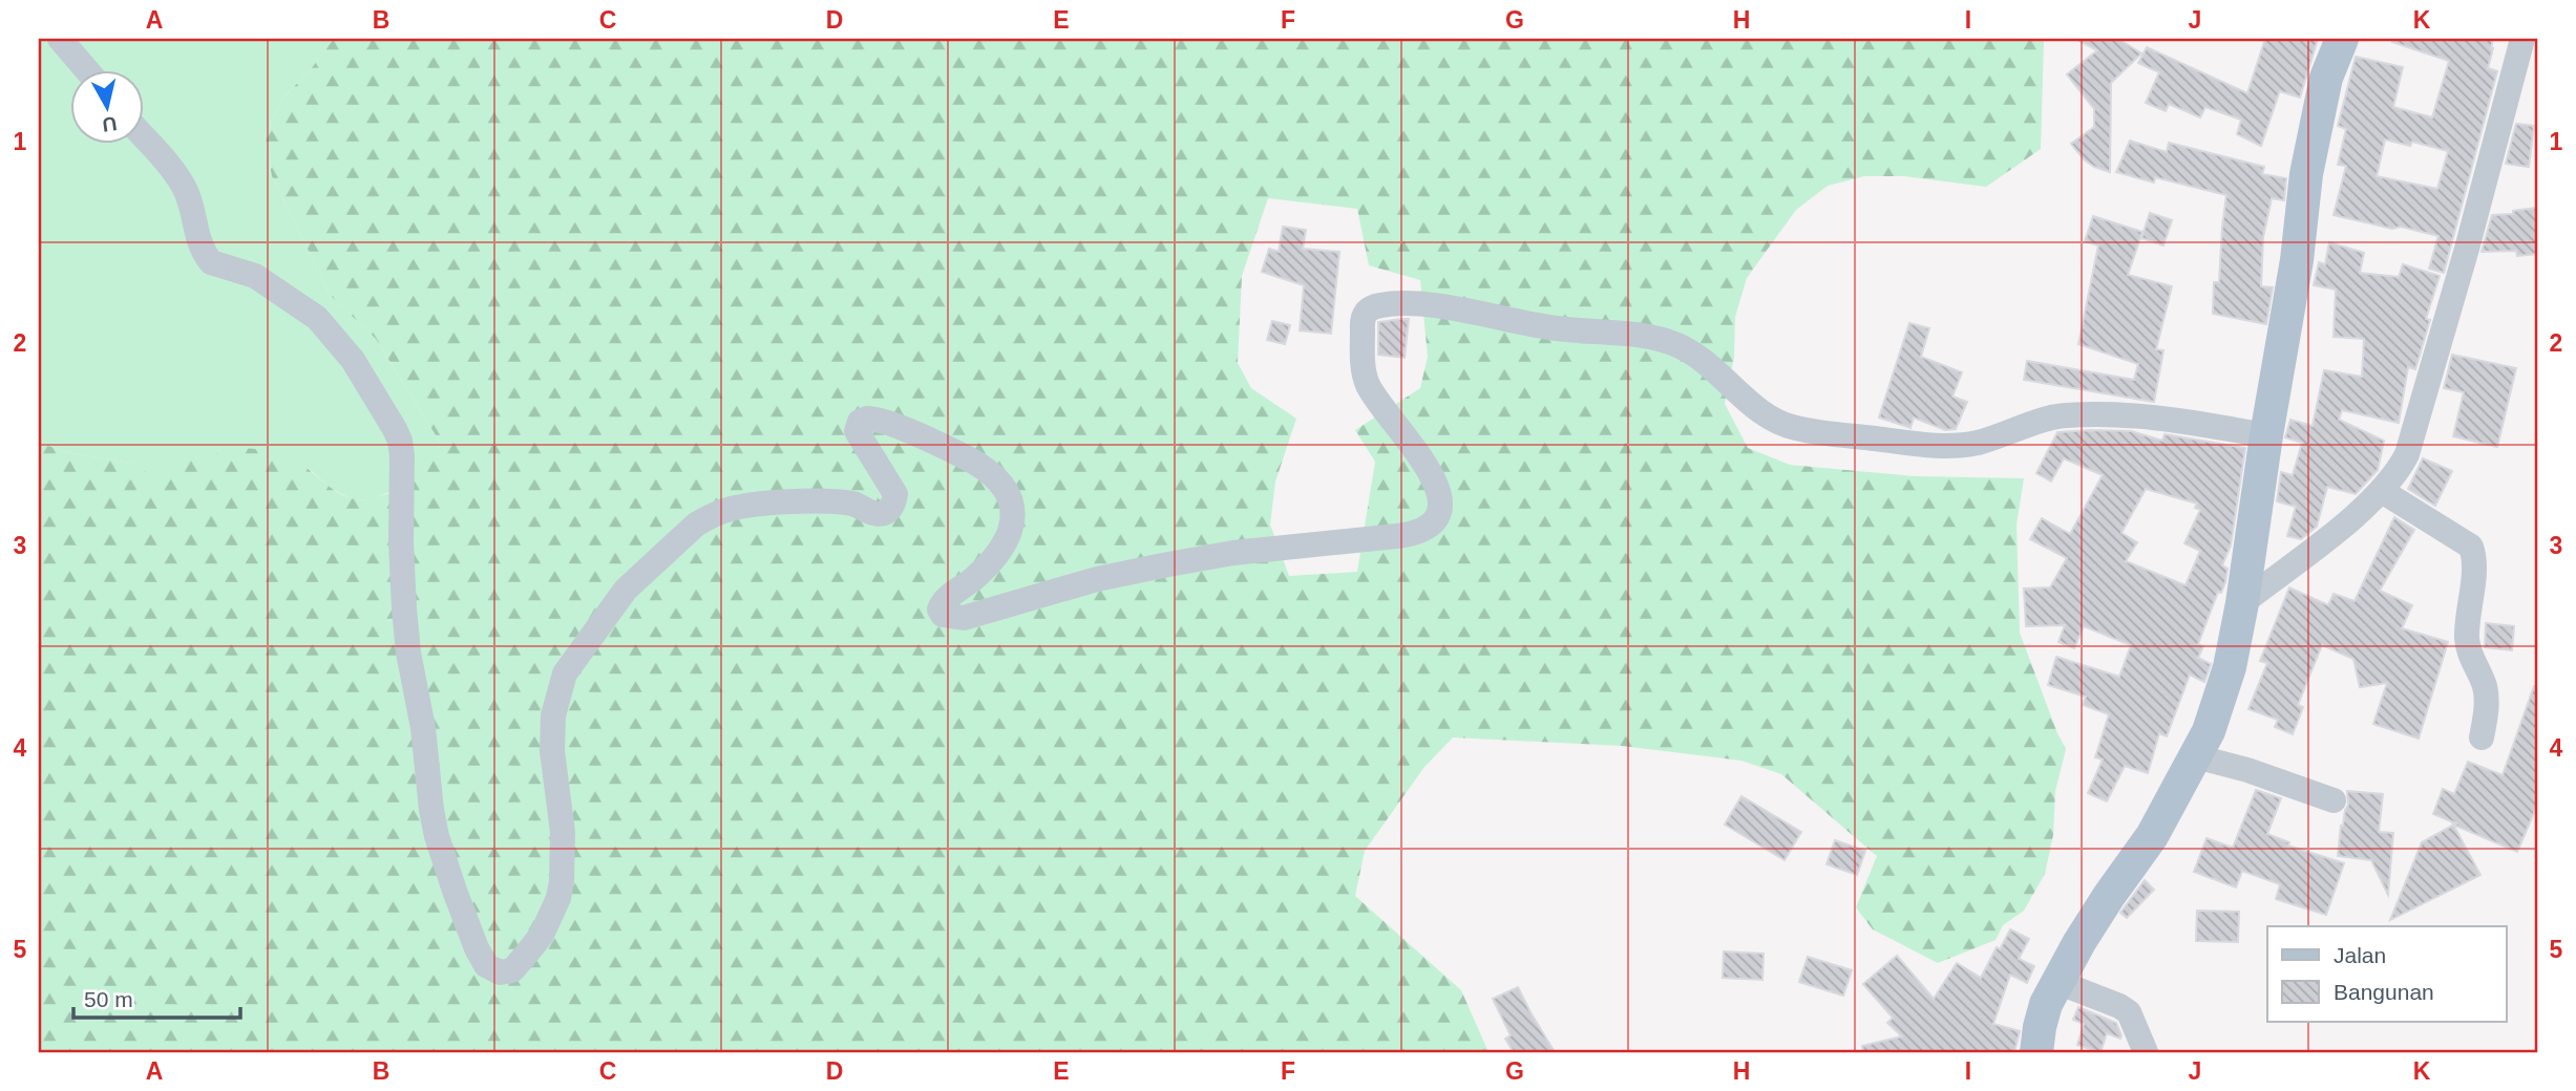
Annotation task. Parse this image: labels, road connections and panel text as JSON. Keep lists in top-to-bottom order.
{
  "legend": ["Jalan", "Bangunan"],
  "scale_bar": "50 m",
  "north": "bottom",
  "grid": {
    "columns": [
      "A",
      "B",
      "C",
      "D",
      "E",
      "F",
      "G",
      "H",
      "I",
      "J",
      "K"
    ],
    "rows": [
      "1",
      "2",
      "3",
      "4",
      "5"
    ]
  }
}
